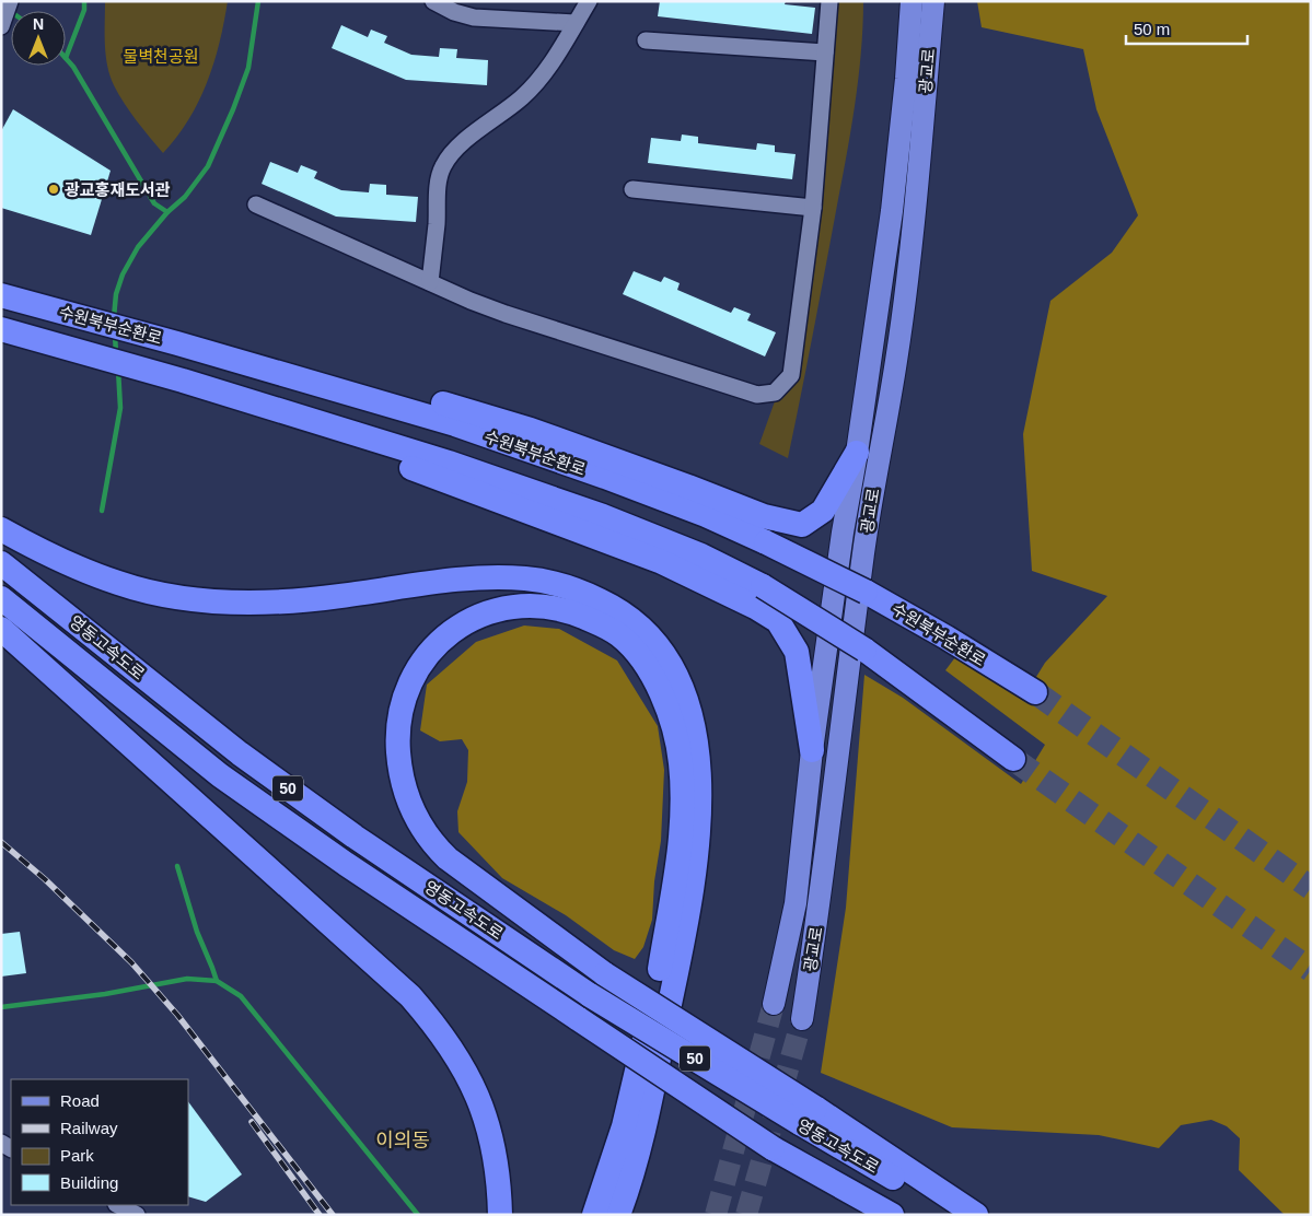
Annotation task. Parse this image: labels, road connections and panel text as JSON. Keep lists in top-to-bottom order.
{
  "streets": {
    "highway": ["수원북부순환로", "영동고속도로", "50"],
    "main road": ["광교로"]
  },
  "districts": ["이의동"],
  "parks": ["물벽천공원"],
  "places": ["광교홍재도서관"],
  "legend": [
    "Road",
    "Railway",
    "Park",
    "Building"
  ],
  "scale_bar": "50 m",
  "north": "top"
}
